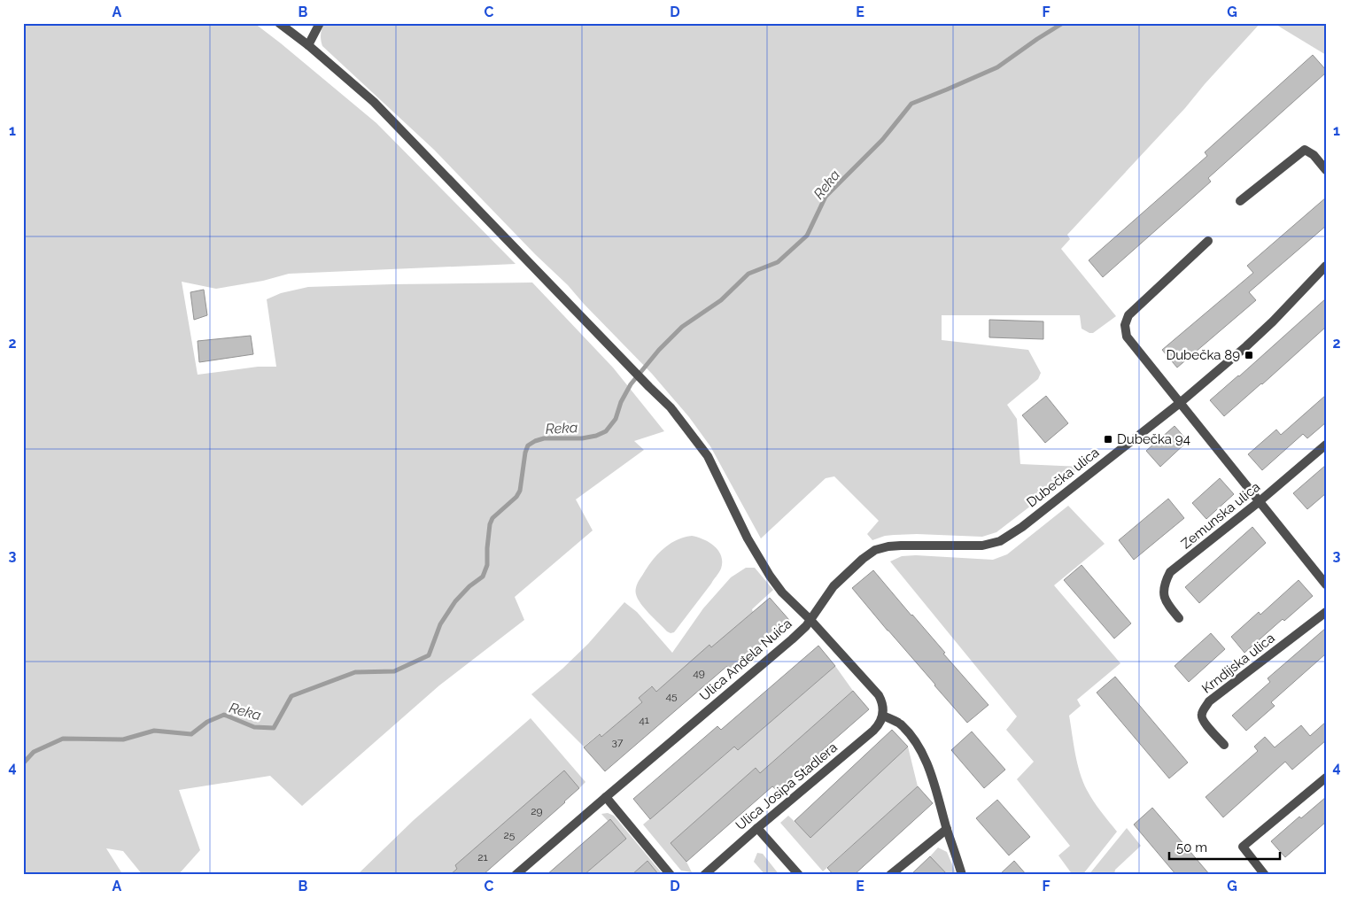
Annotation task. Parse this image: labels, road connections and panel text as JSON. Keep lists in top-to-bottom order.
{
  "streets": {
    "street": [
      "Dubečka ulica",
      "Zemunska ulica",
      "Ulica Anđela Nuića",
      "Krndijska ulica",
      "Ulica Josipa Stadlera"
    ]
  },
  "crossings": [
    ["Dubečka ulica", "Ulica Anđela Nuića"],
    ["Ulica Anđela Nuića", "Ulica Josipa Stadlera"]
  ],
  "water": ["Reka"],
  "places": {
    "transit": ["Dubečka 89", "Dubečka 94"]
  },
  "house_numbers": [
    "49",
    "45",
    "41",
    "37",
    "29",
    "25",
    "21"
  ],
  "scale_bar": "50 m",
  "grid": {
    "columns": [
      "A",
      "B",
      "C",
      "D",
      "E",
      "F",
      "G"
    ],
    "rows": [
      "1",
      "2",
      "3",
      "4"
    ]
  }
}
